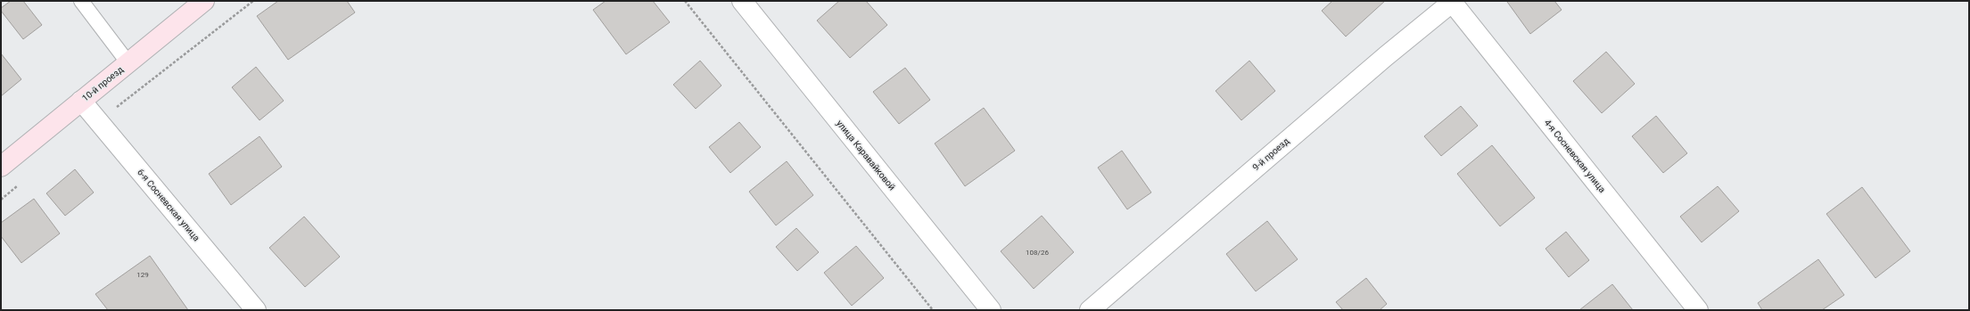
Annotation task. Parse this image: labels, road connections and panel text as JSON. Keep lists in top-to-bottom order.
{
  "streets": {
    "main road": ["10-й проезд"],
    "street": [
      "9-й проезд",
      "улица Каравайковой",
      "4-я Сосневская улица",
      "6-я Сосневская улица"
    ]
  },
  "crossings": [
    ["10-й проезд", "6-я Сосневская улица"],
    ["9-й проезд", "4-я Сосневская улица"]
  ],
  "house_numbers": ["108/26", "129"]
}
